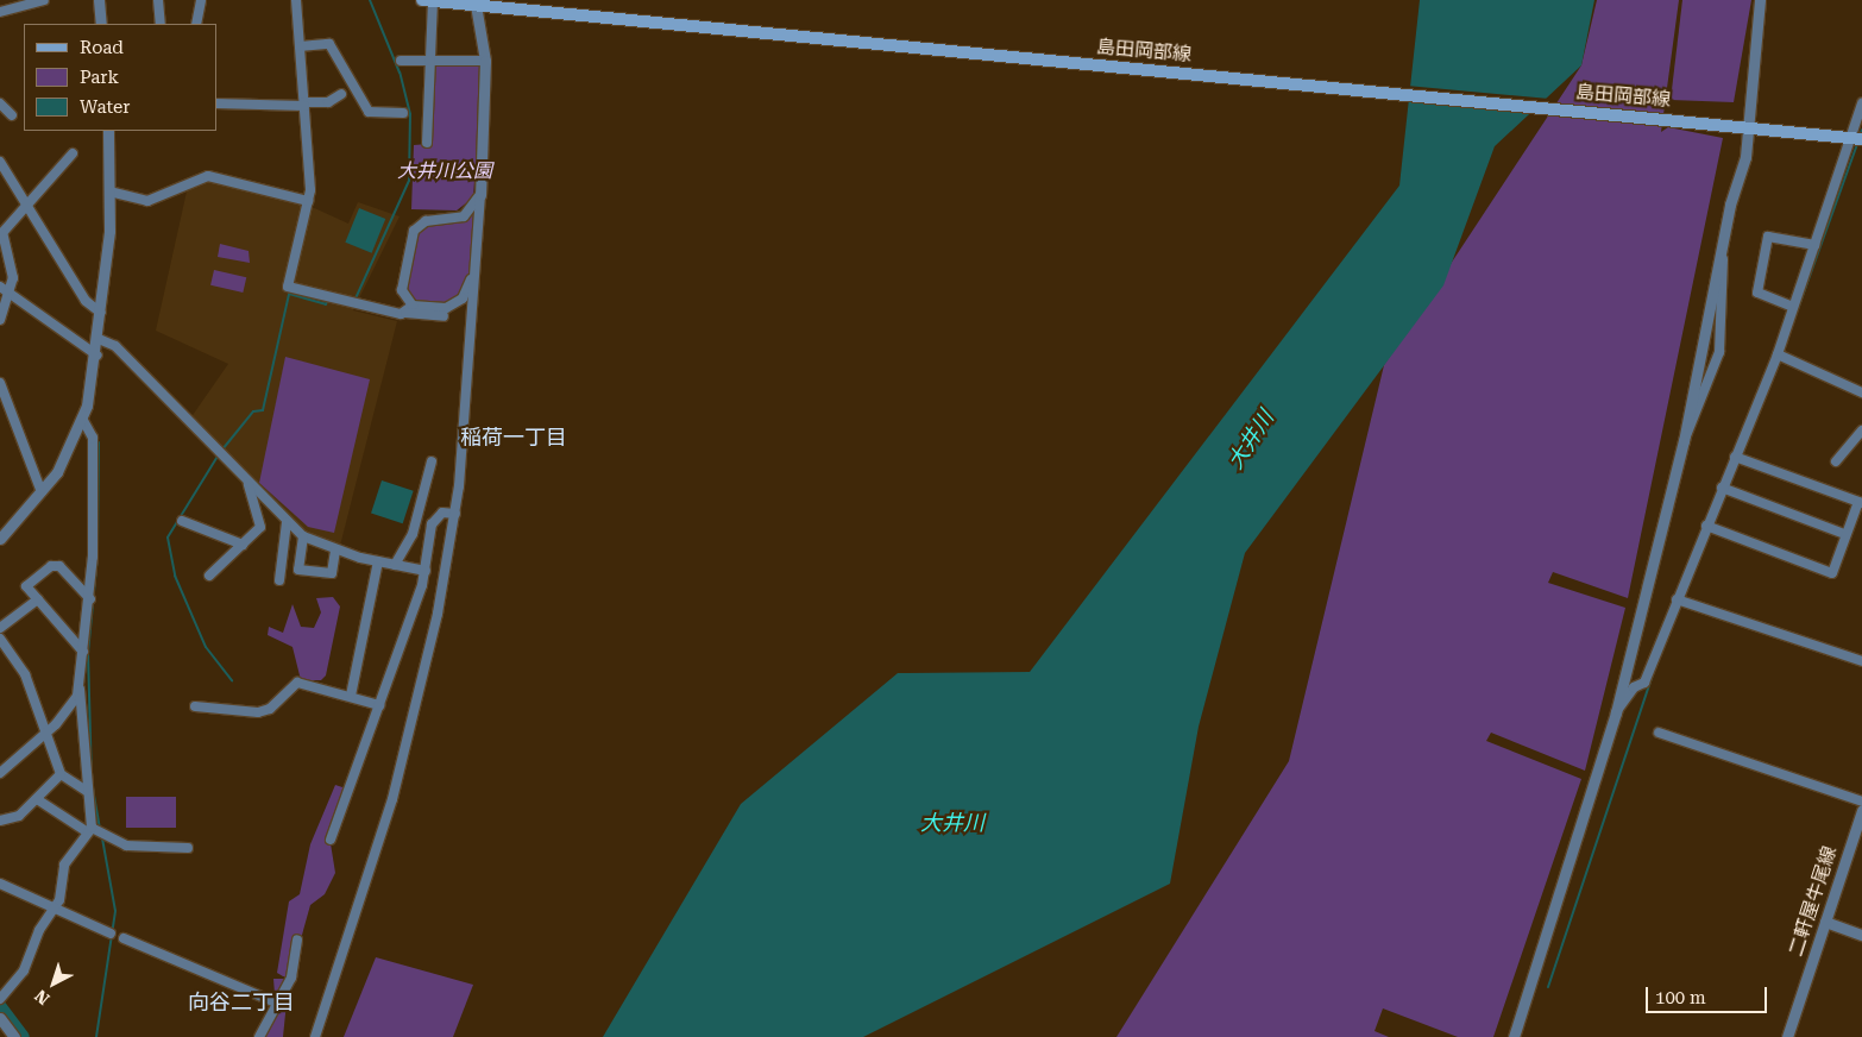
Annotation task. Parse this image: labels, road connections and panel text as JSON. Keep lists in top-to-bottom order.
{
  "streets": {
    "main road": ["島田岡部線"],
    "street": ["二軒屋牛尾線"]
  },
  "districts": ["稲荷一丁目", "向谷二丁目"],
  "water": ["大井川"],
  "parks": ["大井川公園"],
  "legend": ["Road", "Park", "Water"],
  "scale_bar": "100 m",
  "north": "bottom left"
}
